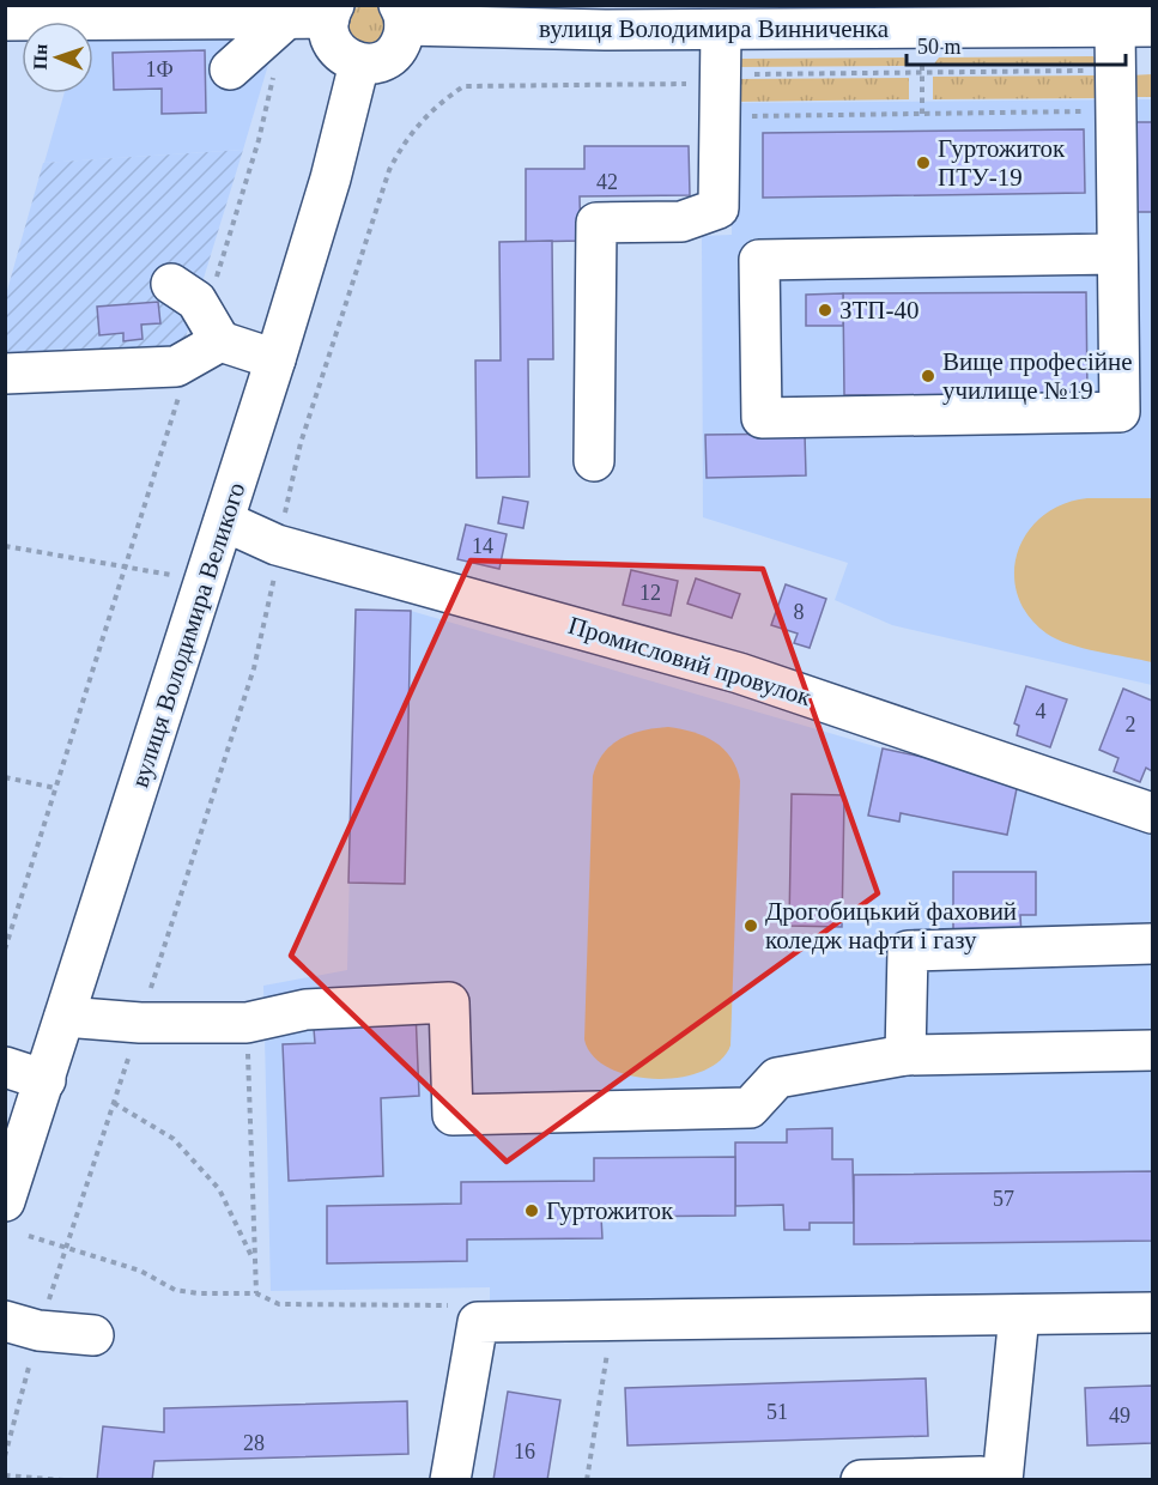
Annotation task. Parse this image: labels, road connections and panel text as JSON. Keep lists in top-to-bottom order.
{
  "streets": {
    "street": ["вулиця Володимира Винниченка", "вулиця Володимира Великого", "Промисловий провулок"]
  },
  "crossings": [
    ["вулиця Володимира Великого", "Промисловий провулок"]
  ],
  "places": [
    "Гуртожиток ПТУ-19",
    "ЗТП-40",
    "Вище професійне училище №19",
    "Дрогобицький фаховий коледж нафти і газу",
    "Гуртожиток"
  ],
  "house_numbers": [
    "1Ф",
    "42",
    "14",
    "12",
    "8",
    "4",
    "2",
    "57",
    "51",
    "49",
    "28",
    "16"
  ],
  "scale_bar": "50 m",
  "north": "left"
}
